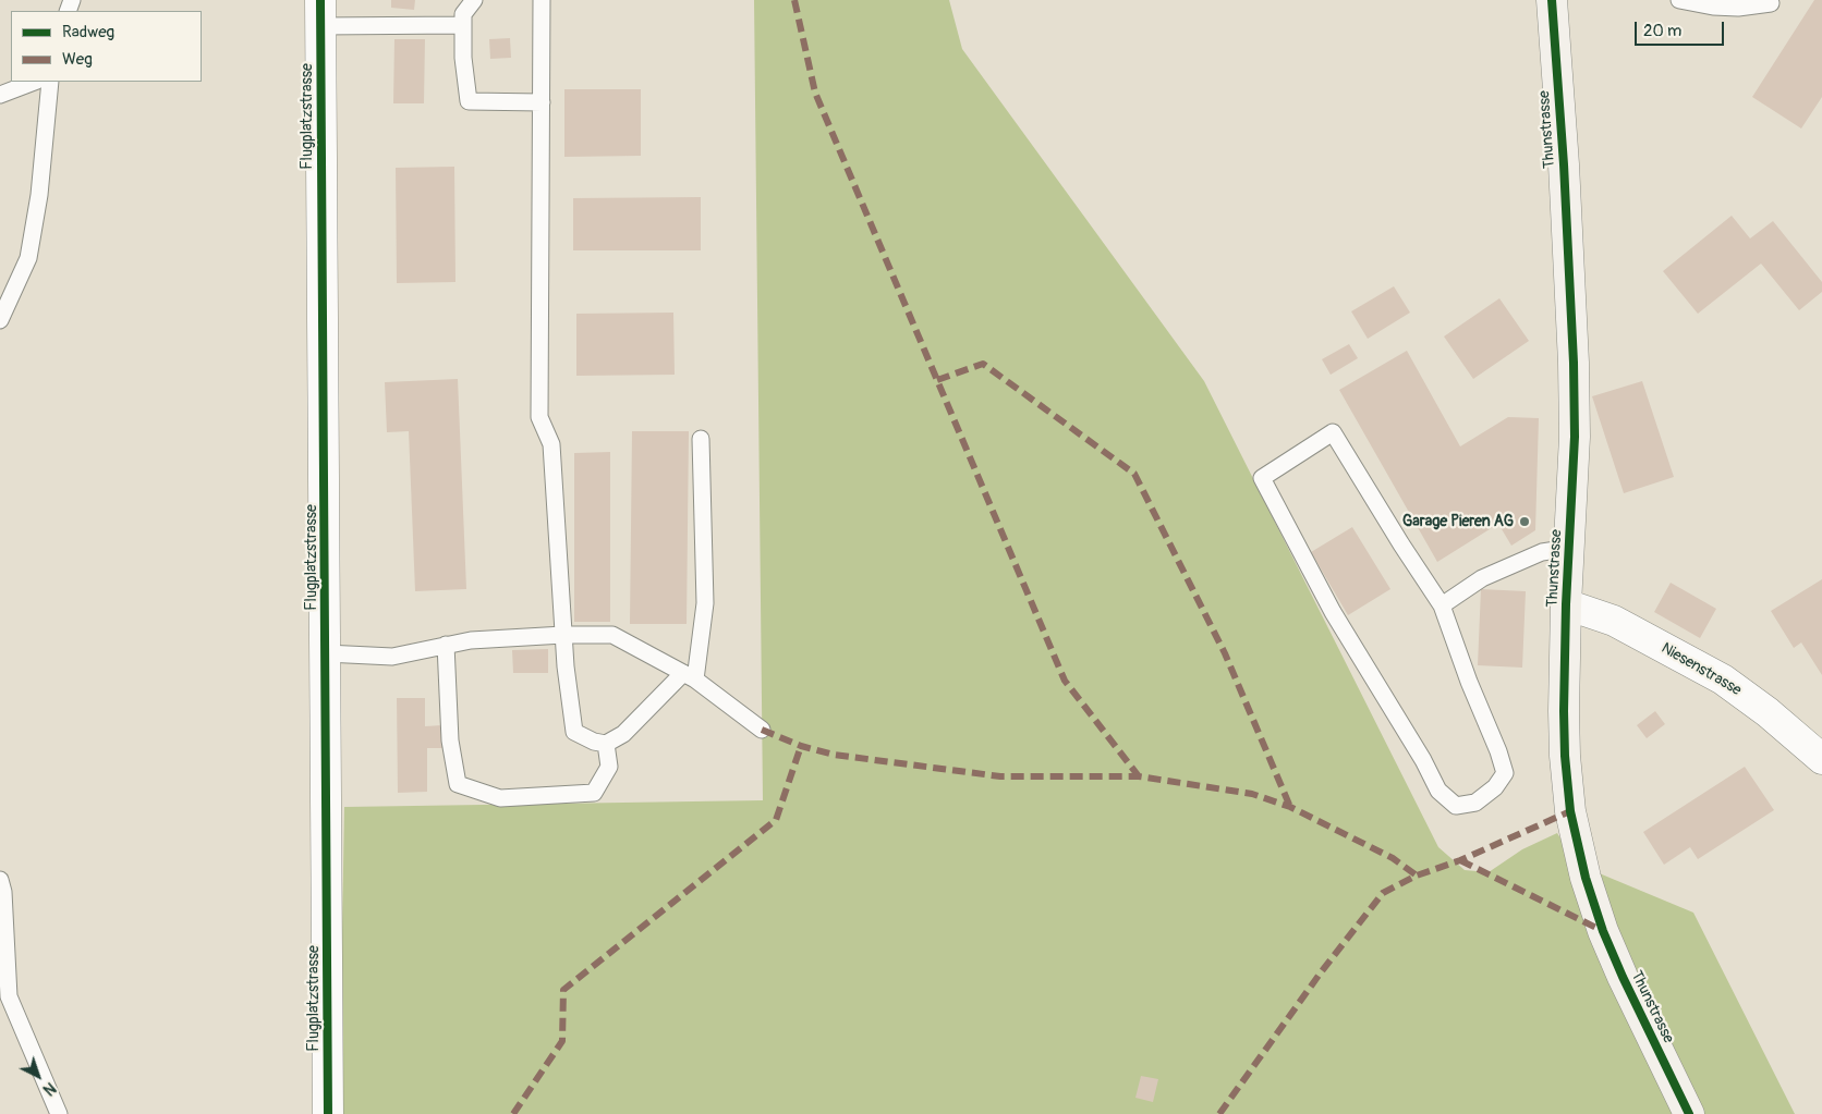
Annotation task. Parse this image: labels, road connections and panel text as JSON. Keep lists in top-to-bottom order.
{
  "streets": {
    "street": ["Flugplatzstrasse", "Thunstrasse", "Niesenstrasse"]
  },
  "crossings": [
    ["Thunstrasse", "Niesenstrasse"]
  ],
  "places": ["Garage Pieren AG"],
  "legend": ["Radweg", "Weg"],
  "scale_bar": "20 m",
  "north": "bottom right"
}
